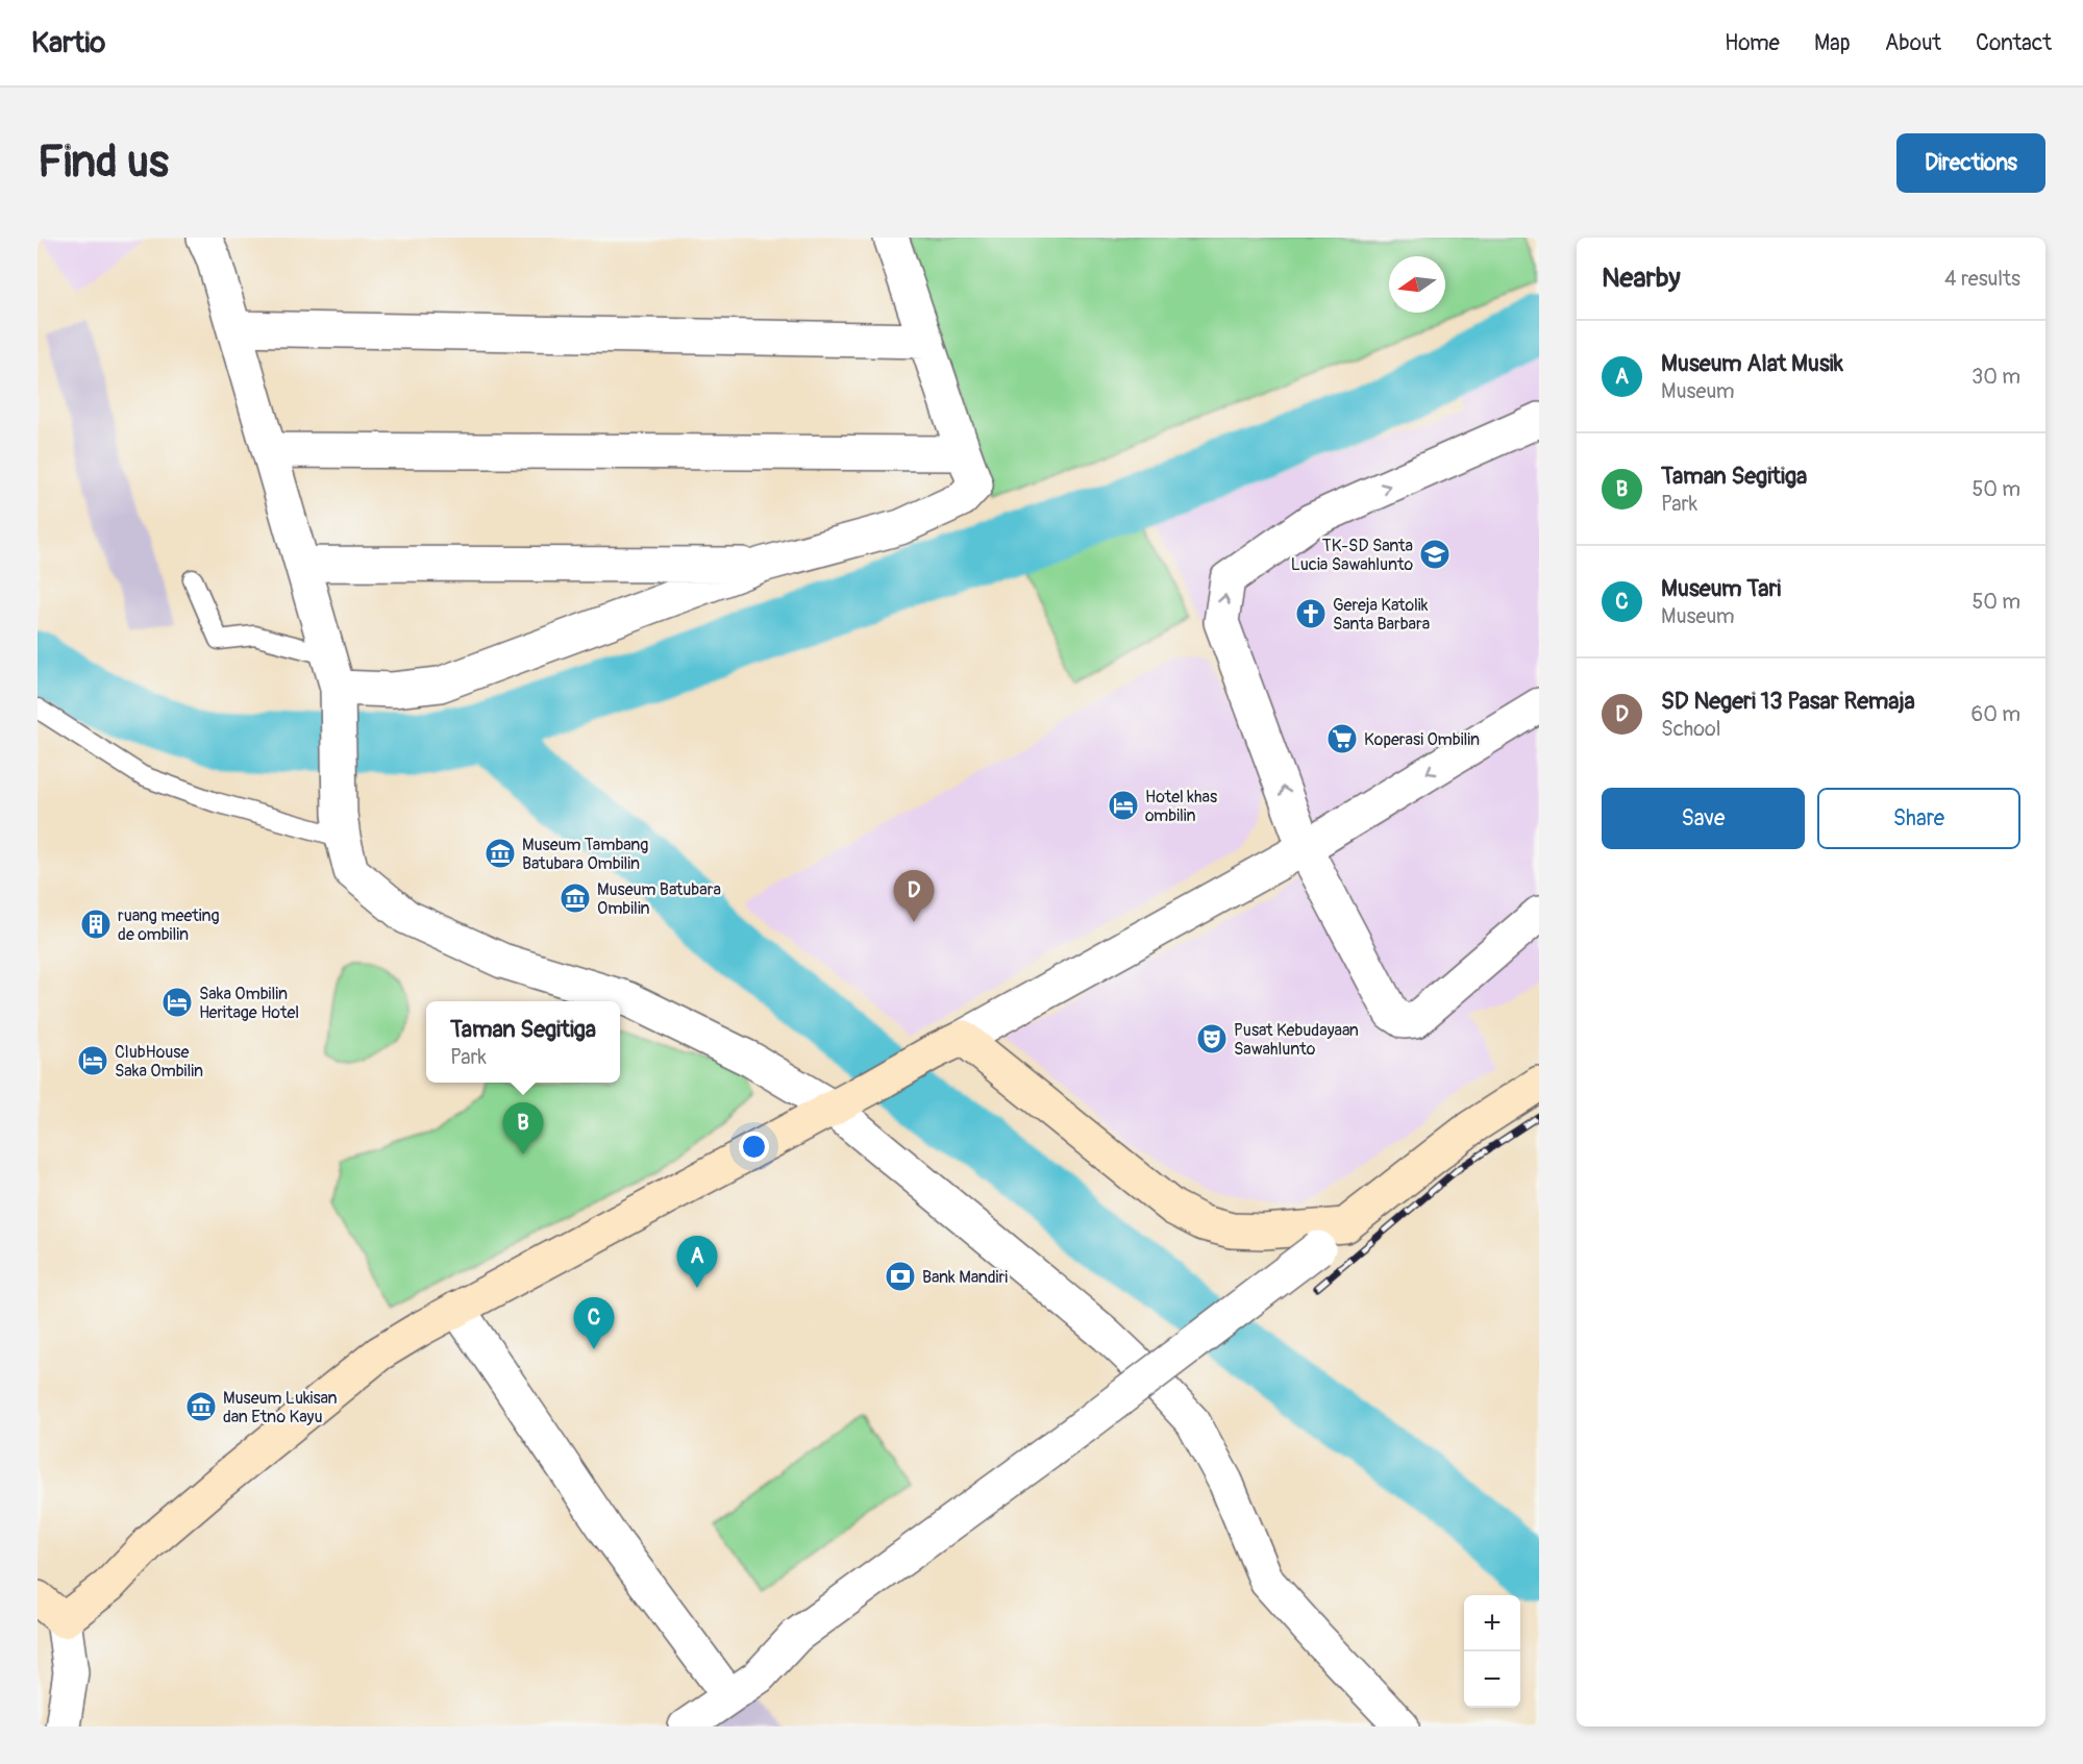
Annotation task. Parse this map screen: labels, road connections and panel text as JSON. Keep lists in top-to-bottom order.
{
  "places": {
    "school or university": ["TK-SD Santa Lucia Sawahlunto"],
    "church": ["Gereja Katolik Santa Barbara"],
    "supermarket": ["Koperasi Ombilin"],
    "hotel": ["Hotel khas ombilin", "Saka Ombilin Heritage Hotel", "ClubHouse Saka Ombilin"],
    "museum": ["Museum Tambang Batubara Ombilin", "Museum Batubara Ombilin", "Museum Lukisan dan Etno Kayu"],
    "building": ["ruang meeting de ombilin"],
    "theatre": ["Pusat Kebudayaan Sawahlunto"],
    "bank": ["Bank Mandiri"]
  },
  "north": "left",
  "page": {
    "header": "Kartio",
    "nav": [
      "Home",
      "Map",
      "About",
      "Contact"
    ],
    "buttons": [
      "Directions",
      ["Save", "Share"]
    ],
    "title": "Find us",
    "heading": ["Nearby", "4 results"],
    "list": [
      {
        "mark": "A",
        "name": "Museum Alat Musik",
        "note": "Museum",
        "value": "30 m"
      },
      {
        "mark": "B",
        "name": "Taman Segitiga",
        "note": "Park",
        "value": "50 m"
      },
      {
        "mark": "C",
        "name": "Museum Tari",
        "note": "Museum",
        "value": "50 m"
      },
      {
        "mark": "D",
        "name": "SD Negeri 13 Pasar Remaja",
        "note": "School",
        "value": "60 m"
      }
    ],
    "pins": [
      "D",
      "B",
      "A",
      "C"
    ],
    "popup": ["Taman Segitiga", "Park"],
    "map_buttons": ["+", "−"]
  }
}
